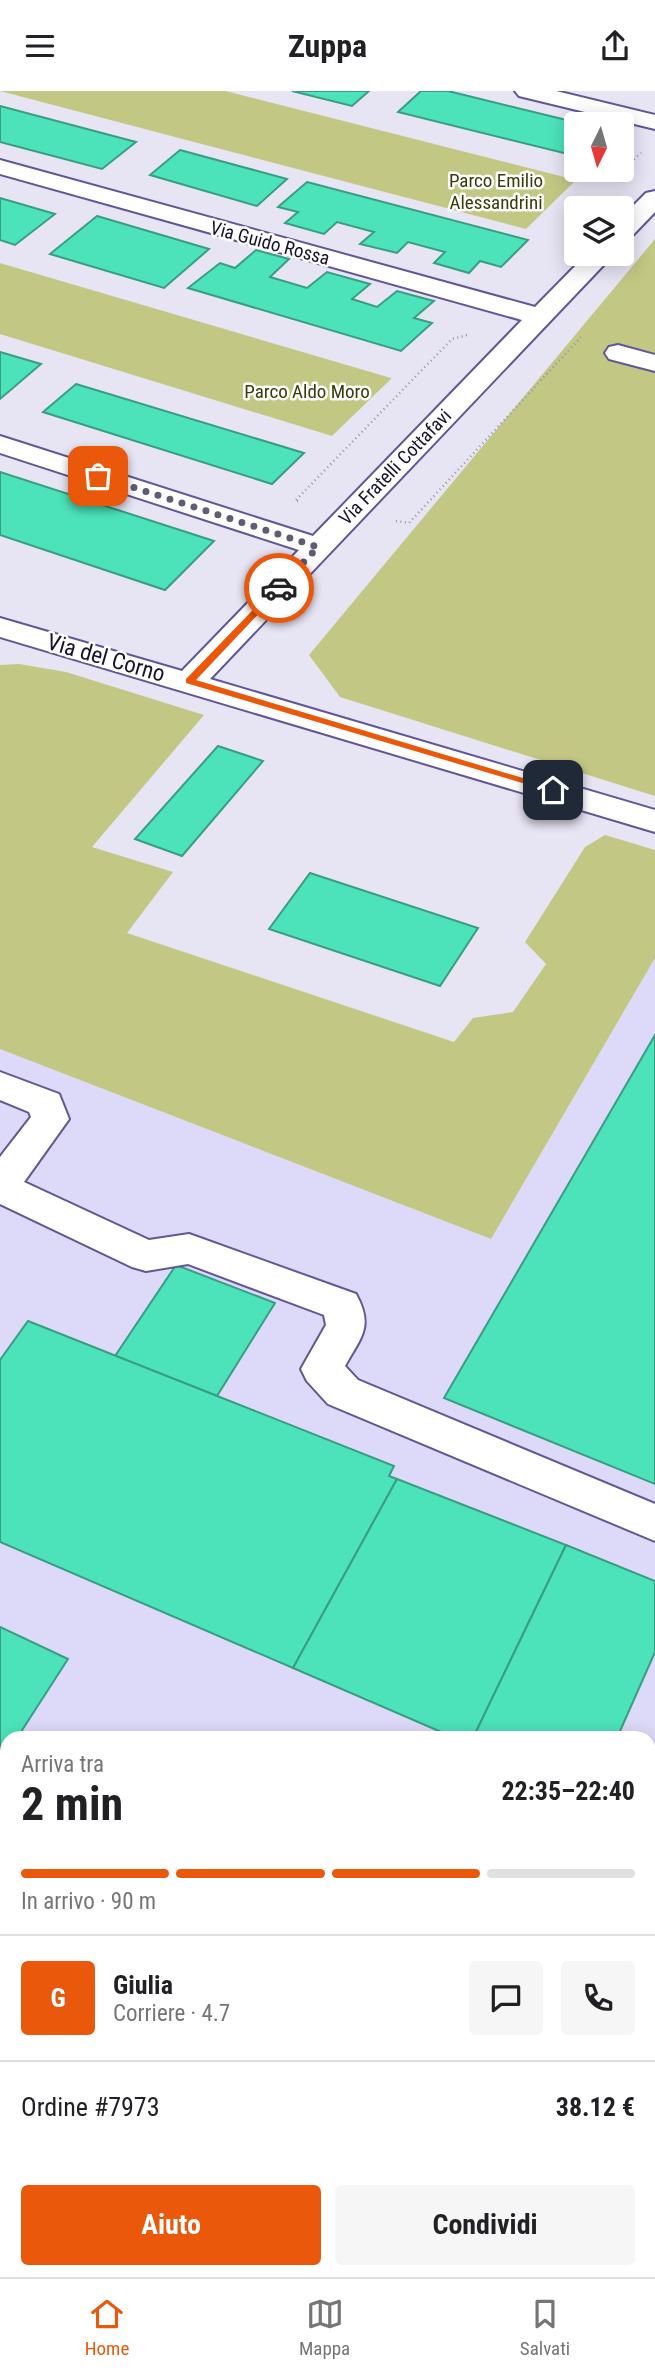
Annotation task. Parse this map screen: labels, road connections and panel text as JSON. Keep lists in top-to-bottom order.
{
  "streets": {
    "street": ["Via Guido Rossa", "Via Fratelli Cottafavi", "Via del Corno"]
  },
  "crossings": [
    ["Via Guido Rossa", "Via Fratelli Cottafavi"],
    ["Via Fratelli Cottafavi", "Via del Corno"]
  ],
  "parks": ["Parco Emilio Alessandrini", "Parco Aldo Moro"],
  "north": "bottom",
  "page": {
    "header": "Zuppa",
    "heading": ["2 min", "Arriva tra", "22:35–22:40"],
    "panel": [
      "Giulia",
      "Corriere · 4.7",
      "Ordine #7973",
      "38.12 €"
    ],
    "bar": "In arrivo · 90 m",
    "round": "G",
    "buttons": ["Aiuto", "Condividi"],
    "tabs": ["Home", "Mappa", "Salvati"]
  }
}
